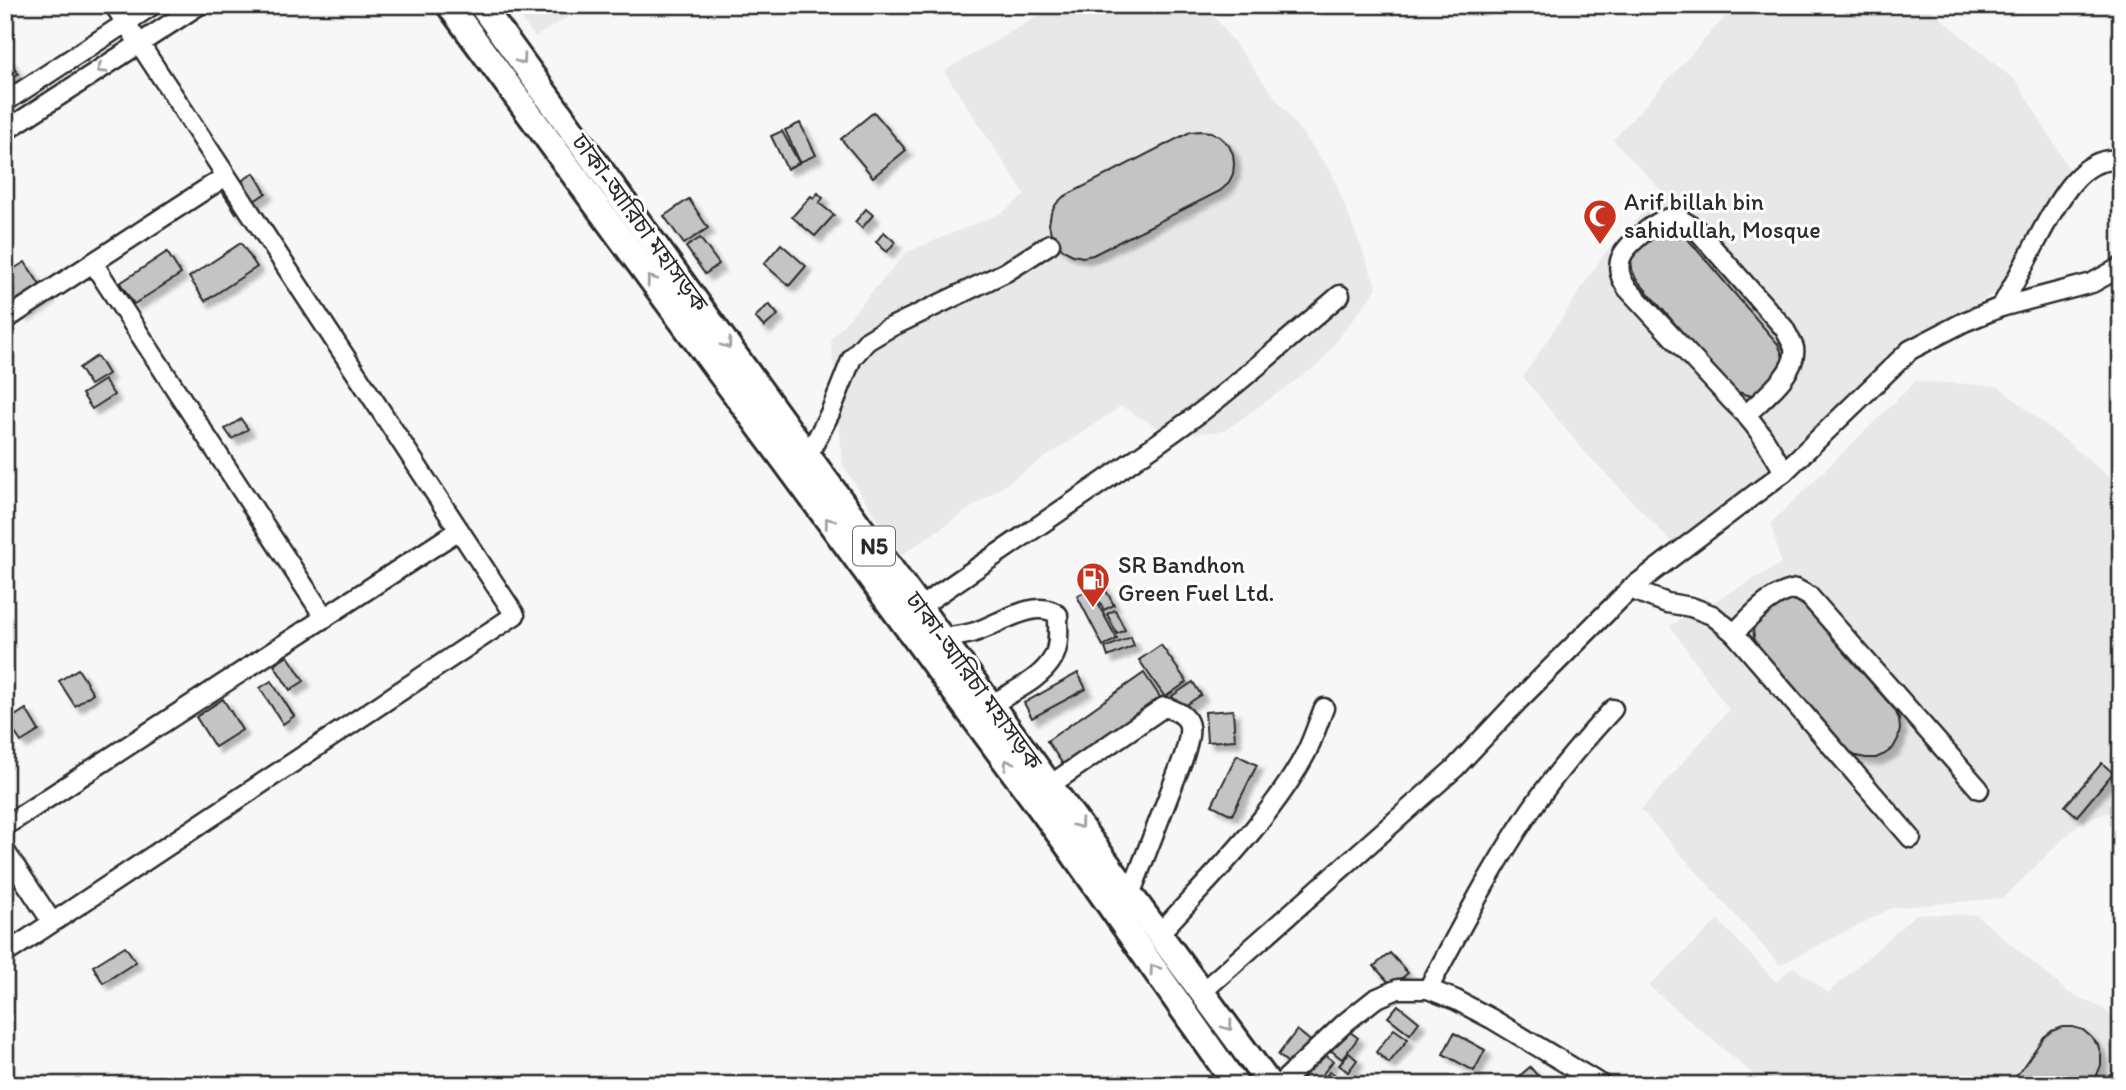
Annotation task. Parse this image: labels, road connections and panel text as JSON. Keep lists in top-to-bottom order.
{
  "streets": {
    "highway": ["ঢাকা-আরিচা মহাসড়ক", "N5"]
  },
  "places": {
    "mosque": ["Arif billah bin sahidullah, Mosque"],
    "fuel station": ["SR Bandhon Green Fuel Ltd."]
  }
}
